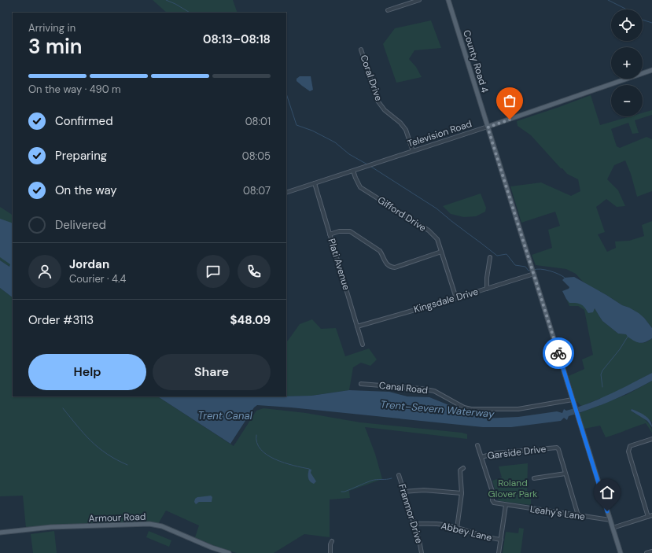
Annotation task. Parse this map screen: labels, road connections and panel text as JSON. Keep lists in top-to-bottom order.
{
  "streets": {
    "main road": ["County Road 4", "Television Road", "Armour Road"],
    "street": [
      "Coral Drive",
      "Gifford Drive",
      "Plati Avenue",
      "Kingsdale Drive",
      "Canal Road",
      "Garside Drive",
      "Leahy's Lane",
      "Franmor Drive",
      "Abbey Lane"
    ]
  },
  "crossings": [
    ["County Road 4", "Television Road"],
    ["County Road 4", "Kingsdale Drive"],
    ["County Road 4", "Canal Road"],
    ["County Road 4", "Leahy's Lane"],
    ["Coral Drive", "Television Road"],
    ["Television Road", "Gifford Drive"],
    ["Television Road", "Plati Avenue"],
    ["Gifford Drive", "Kingsdale Drive"],
    ["Plati Avenue", "Kingsdale Drive"],
    ["Garside Drive", "Leahy's Lane"],
    ["Franmor Drive", "Abbey Lane"]
  ],
  "water": ["Trent–Severn Waterway", "Trent Canal"],
  "parks": ["Roland Glover Park"],
  "page": {
    "map_buttons": ["+", "−"],
    "heading": ["3 min", "Arriving in", "08:13–08:18"],
    "panel": [
      "Jordan",
      "Courier · 4.4",
      "Order #3113",
      "$48.09"
    ],
    "bar": "On the way · 490 m",
    "list": [
      ["Confirmed", "08:01"],
      ["Preparing", "08:05"],
      ["On the way", "08:07"],
      "Delivered"
    ],
    "buttons": ["Help", "Share"]
  }
}
